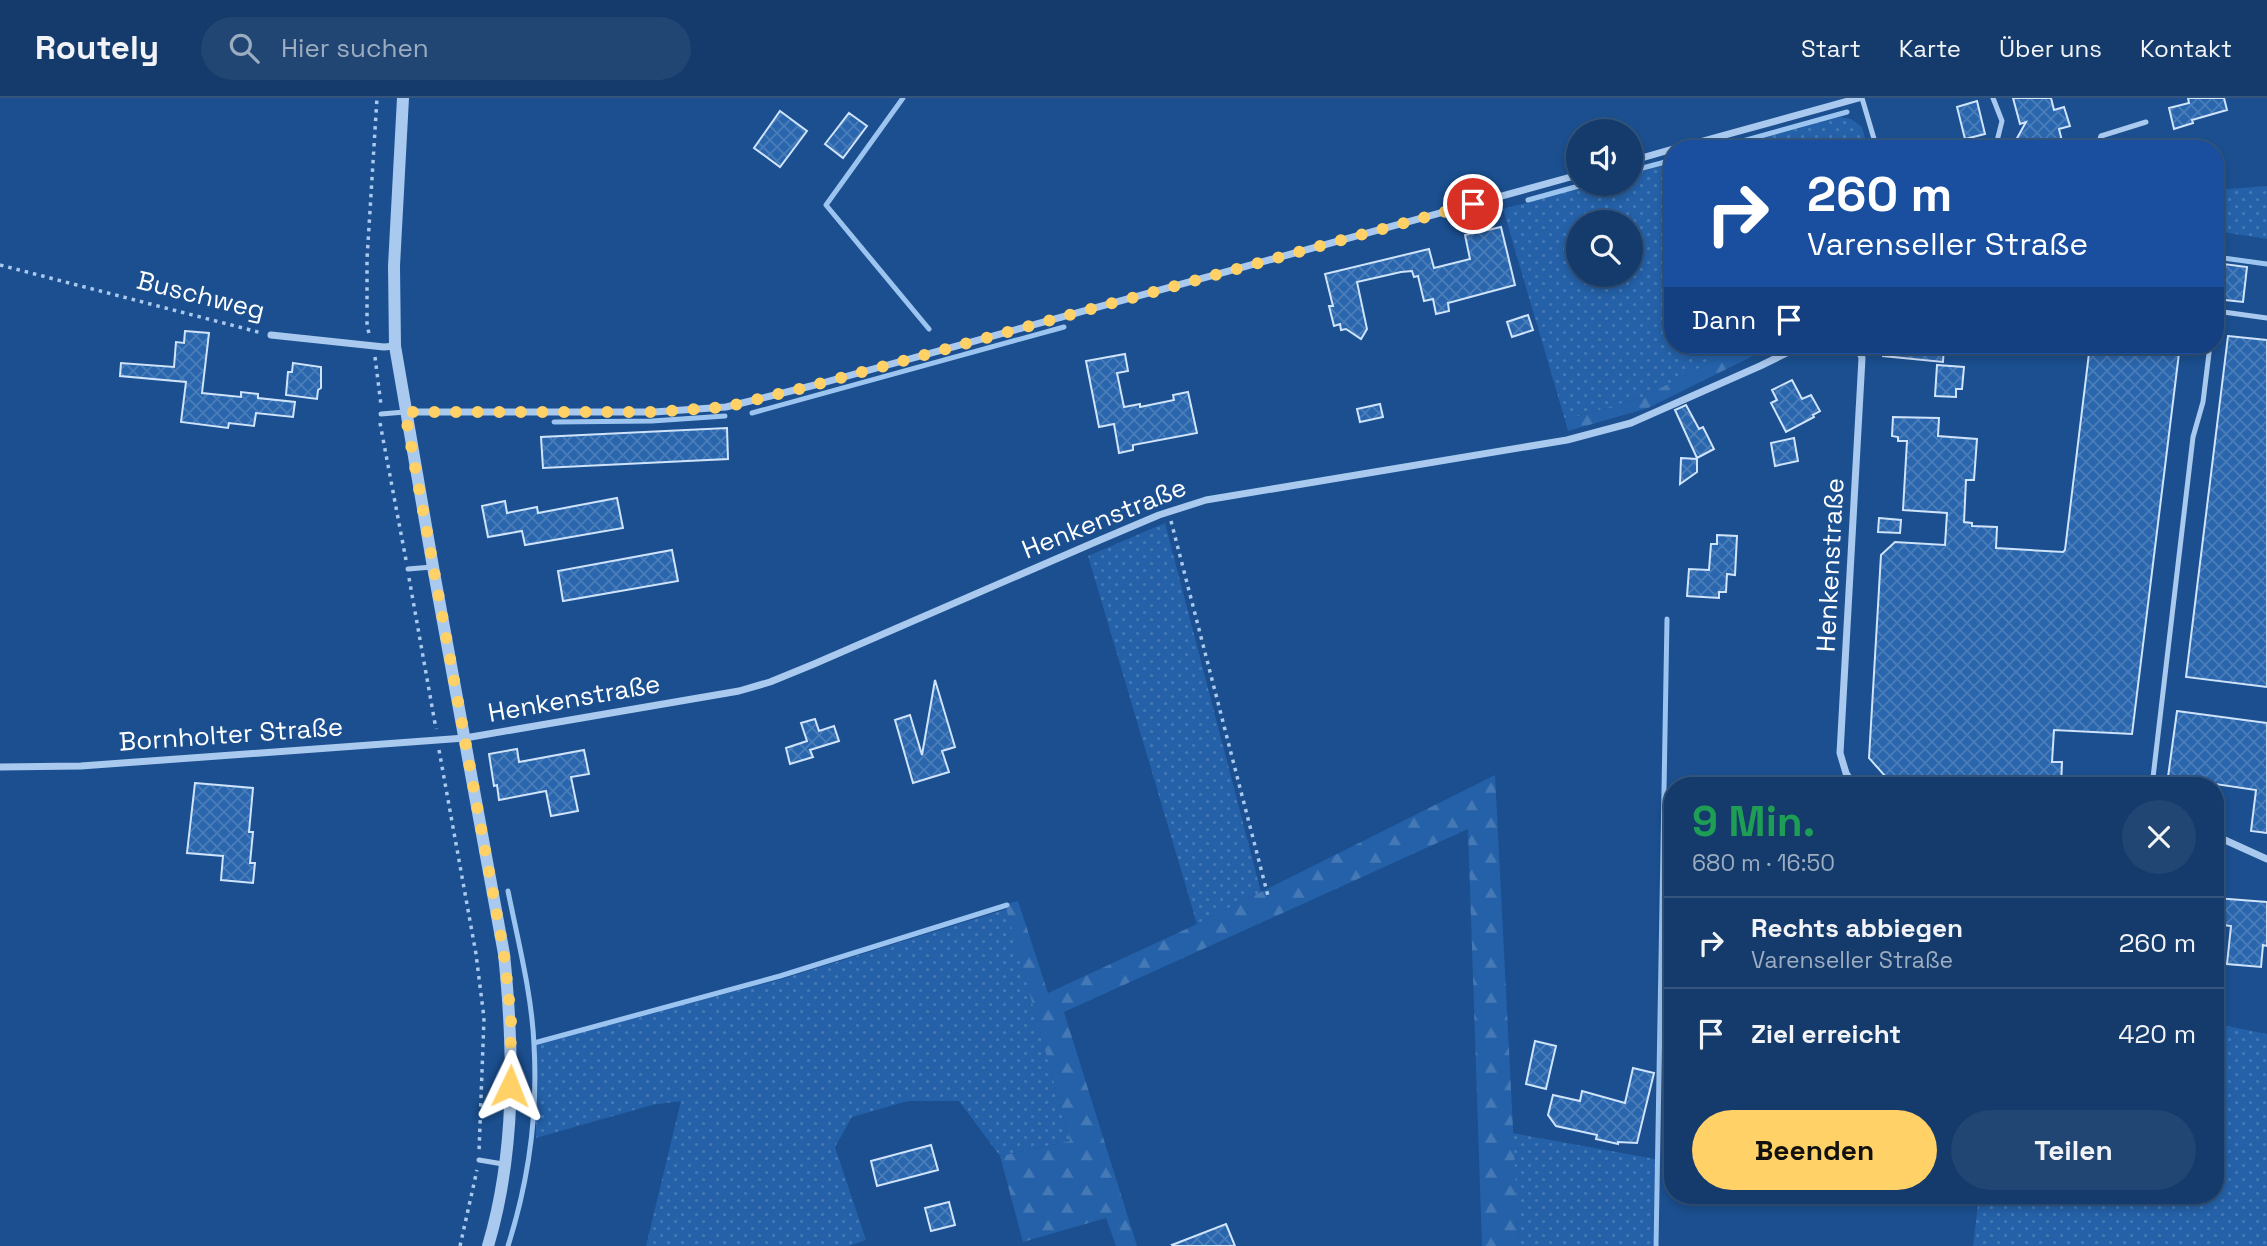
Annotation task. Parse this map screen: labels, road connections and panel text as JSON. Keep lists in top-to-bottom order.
{
  "streets": {
    "street": ["Buschweg", "Henkenstraße", "Bornholter Straße"]
  },
  "crossings": [
    ["Henkenstraße", "Bornholter Straße"]
  ],
  "page": {
    "header": "Routely",
    "search": "Hier suchen",
    "nav": [
      "Start",
      "Karte",
      "Über uns",
      "Kontakt"
    ],
    "turn": ["260 m", "Varenseller Straße"],
    "then": "Dann",
    "heading": ["9 Min.", "680 m · 16:50"],
    "list": [
      {
        "name": "Rechts abbiegen",
        "note": "Varenseller Straße",
        "value": "260 m"
      },
      {
        "name": "Ziel erreicht",
        "value": "420 m"
      }
    ],
    "buttons": ["Beenden", "Teilen"]
  }
}
